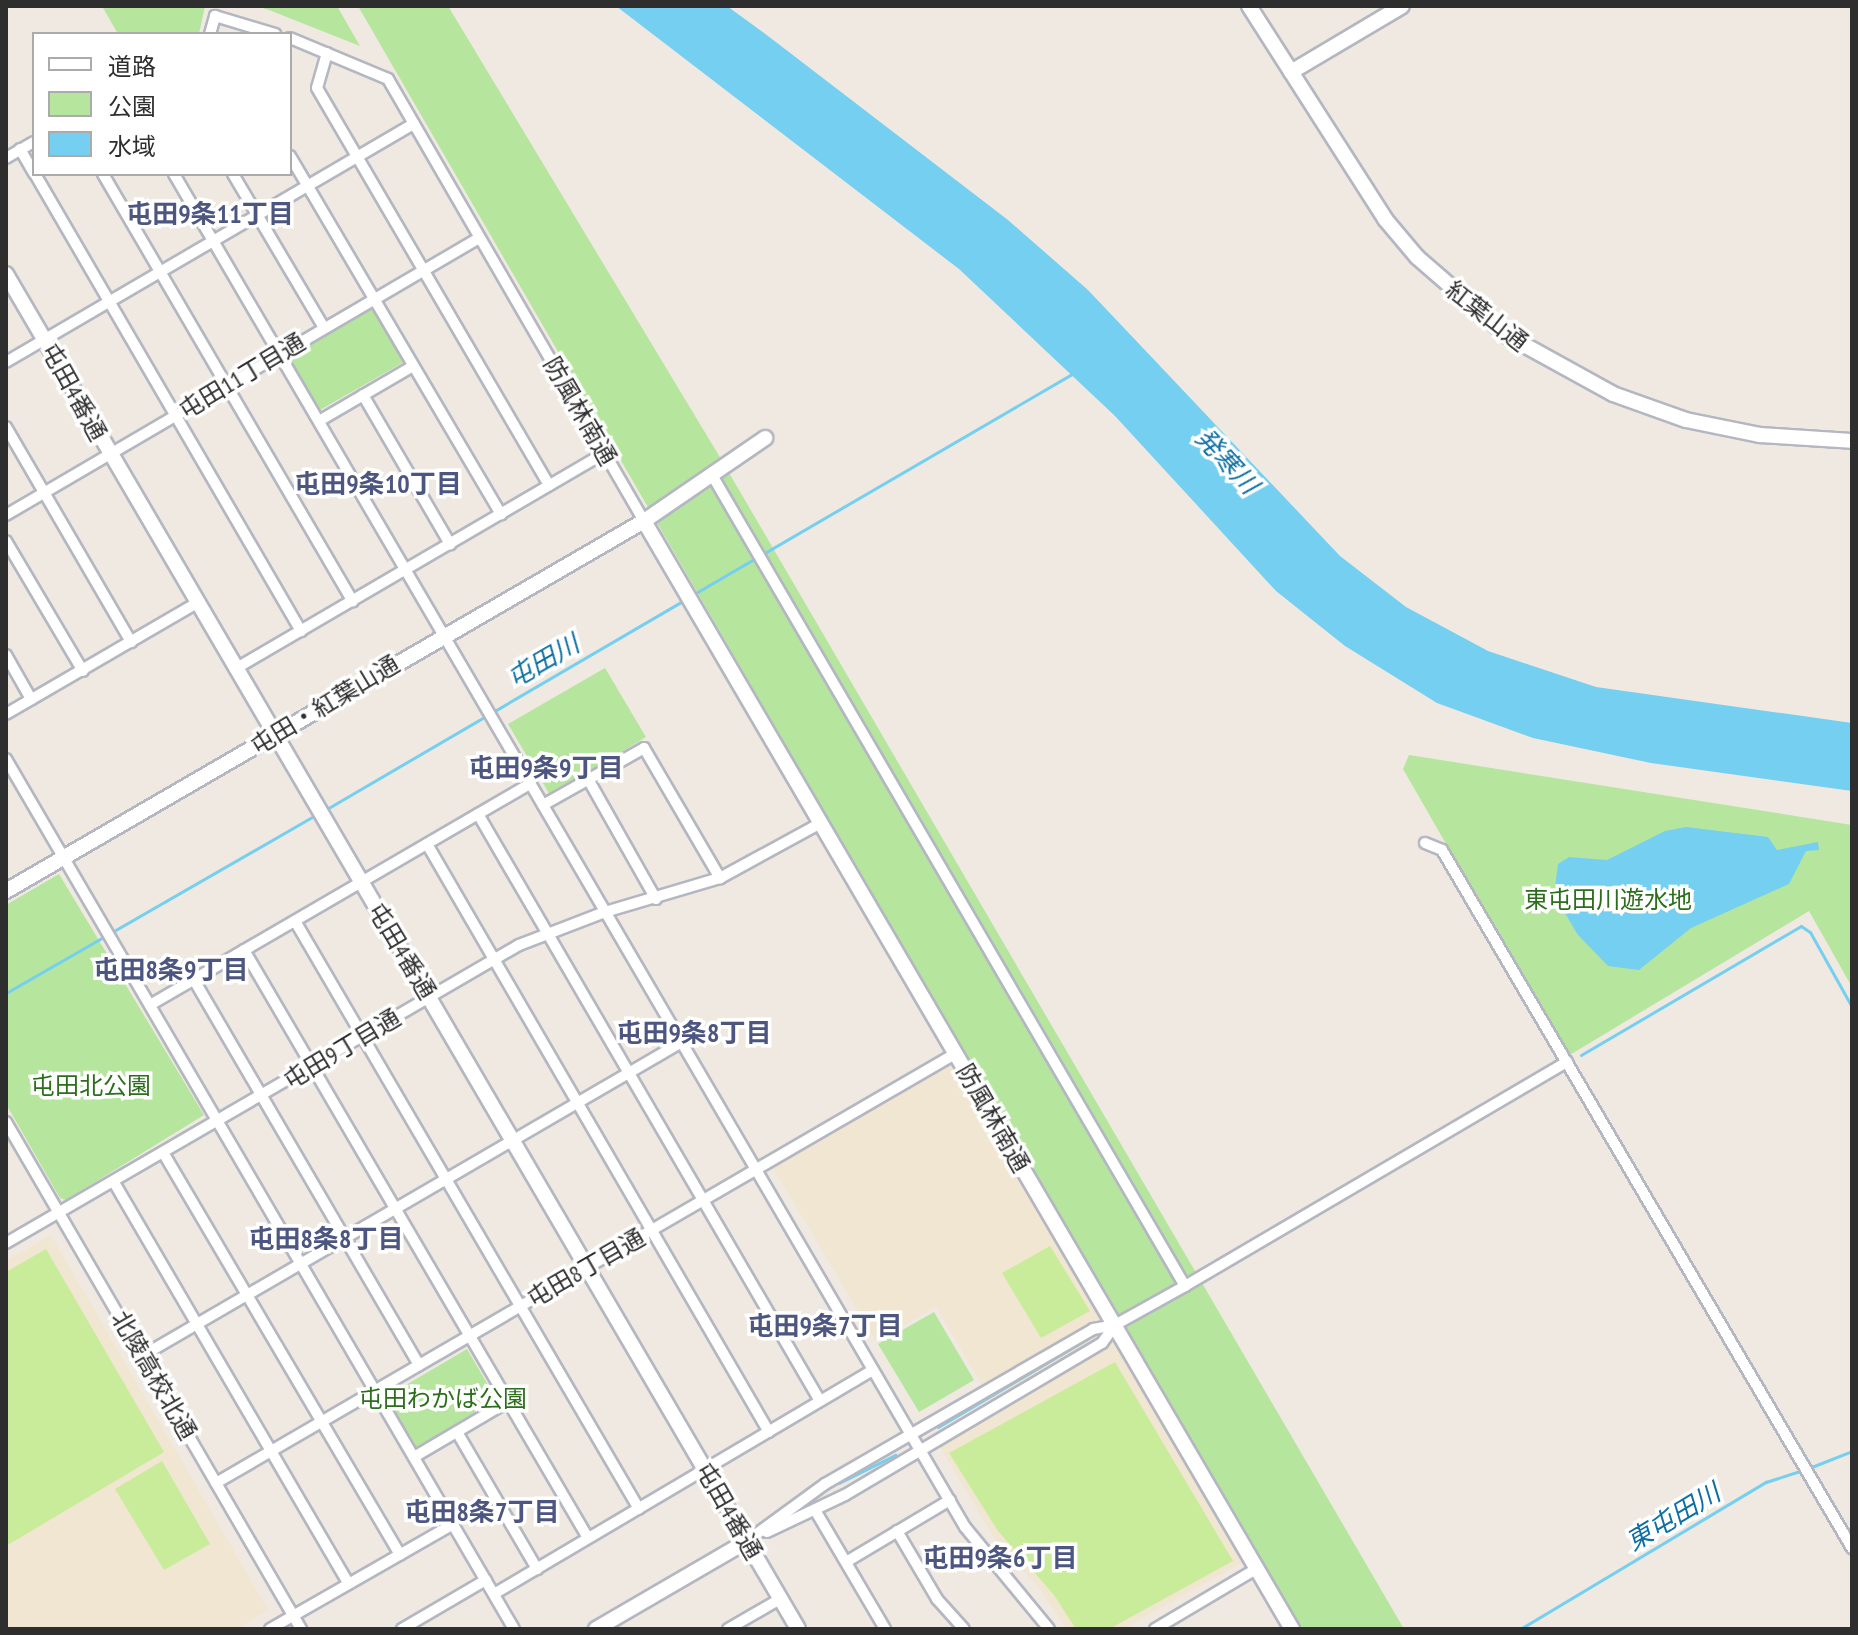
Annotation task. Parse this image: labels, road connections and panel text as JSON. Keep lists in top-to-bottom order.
{
  "streets": {
    "street": [
      "紅葉山通",
      "屯田11丁目通",
      "屯田4番通",
      "防風林南通",
      "屯田・紅葉山通",
      "屯田9丁目通",
      "屯田8丁目通",
      "北陵高校北通"
    ]
  },
  "crossings": [
    ["屯田11丁目通", "屯田4番通"],
    ["屯田11丁目通", "防風林南通"],
    ["屯田4番通", "屯田・紅葉山通"],
    ["屯田4番通", "屯田9丁目通"],
    ["屯田4番通", "屯田8丁目通"],
    ["防風林南通", "屯田・紅葉山通"],
    ["防風林南通", "屯田9丁目通"],
    ["防風林南通", "屯田8丁目通"],
    ["屯田9丁目通", "北陵高校北通"],
    ["屯田8丁目通", "北陵高校北通"]
  ],
  "districts": [
    "屯田9条11丁目",
    "屯田9条10丁目",
    "屯田9条9丁目",
    "屯田8条9丁目",
    "屯田9条8丁目",
    "屯田8条8丁目",
    "屯田9条7丁目",
    "屯田8条7丁目",
    "屯田9条6丁目"
  ],
  "water": ["発寒川", "屯田川", "東屯田川"],
  "parks": ["東屯田川遊水地", "屯田北公園", "屯田わかば公園"],
  "legend": ["道路", "公園", "水域"]
}
